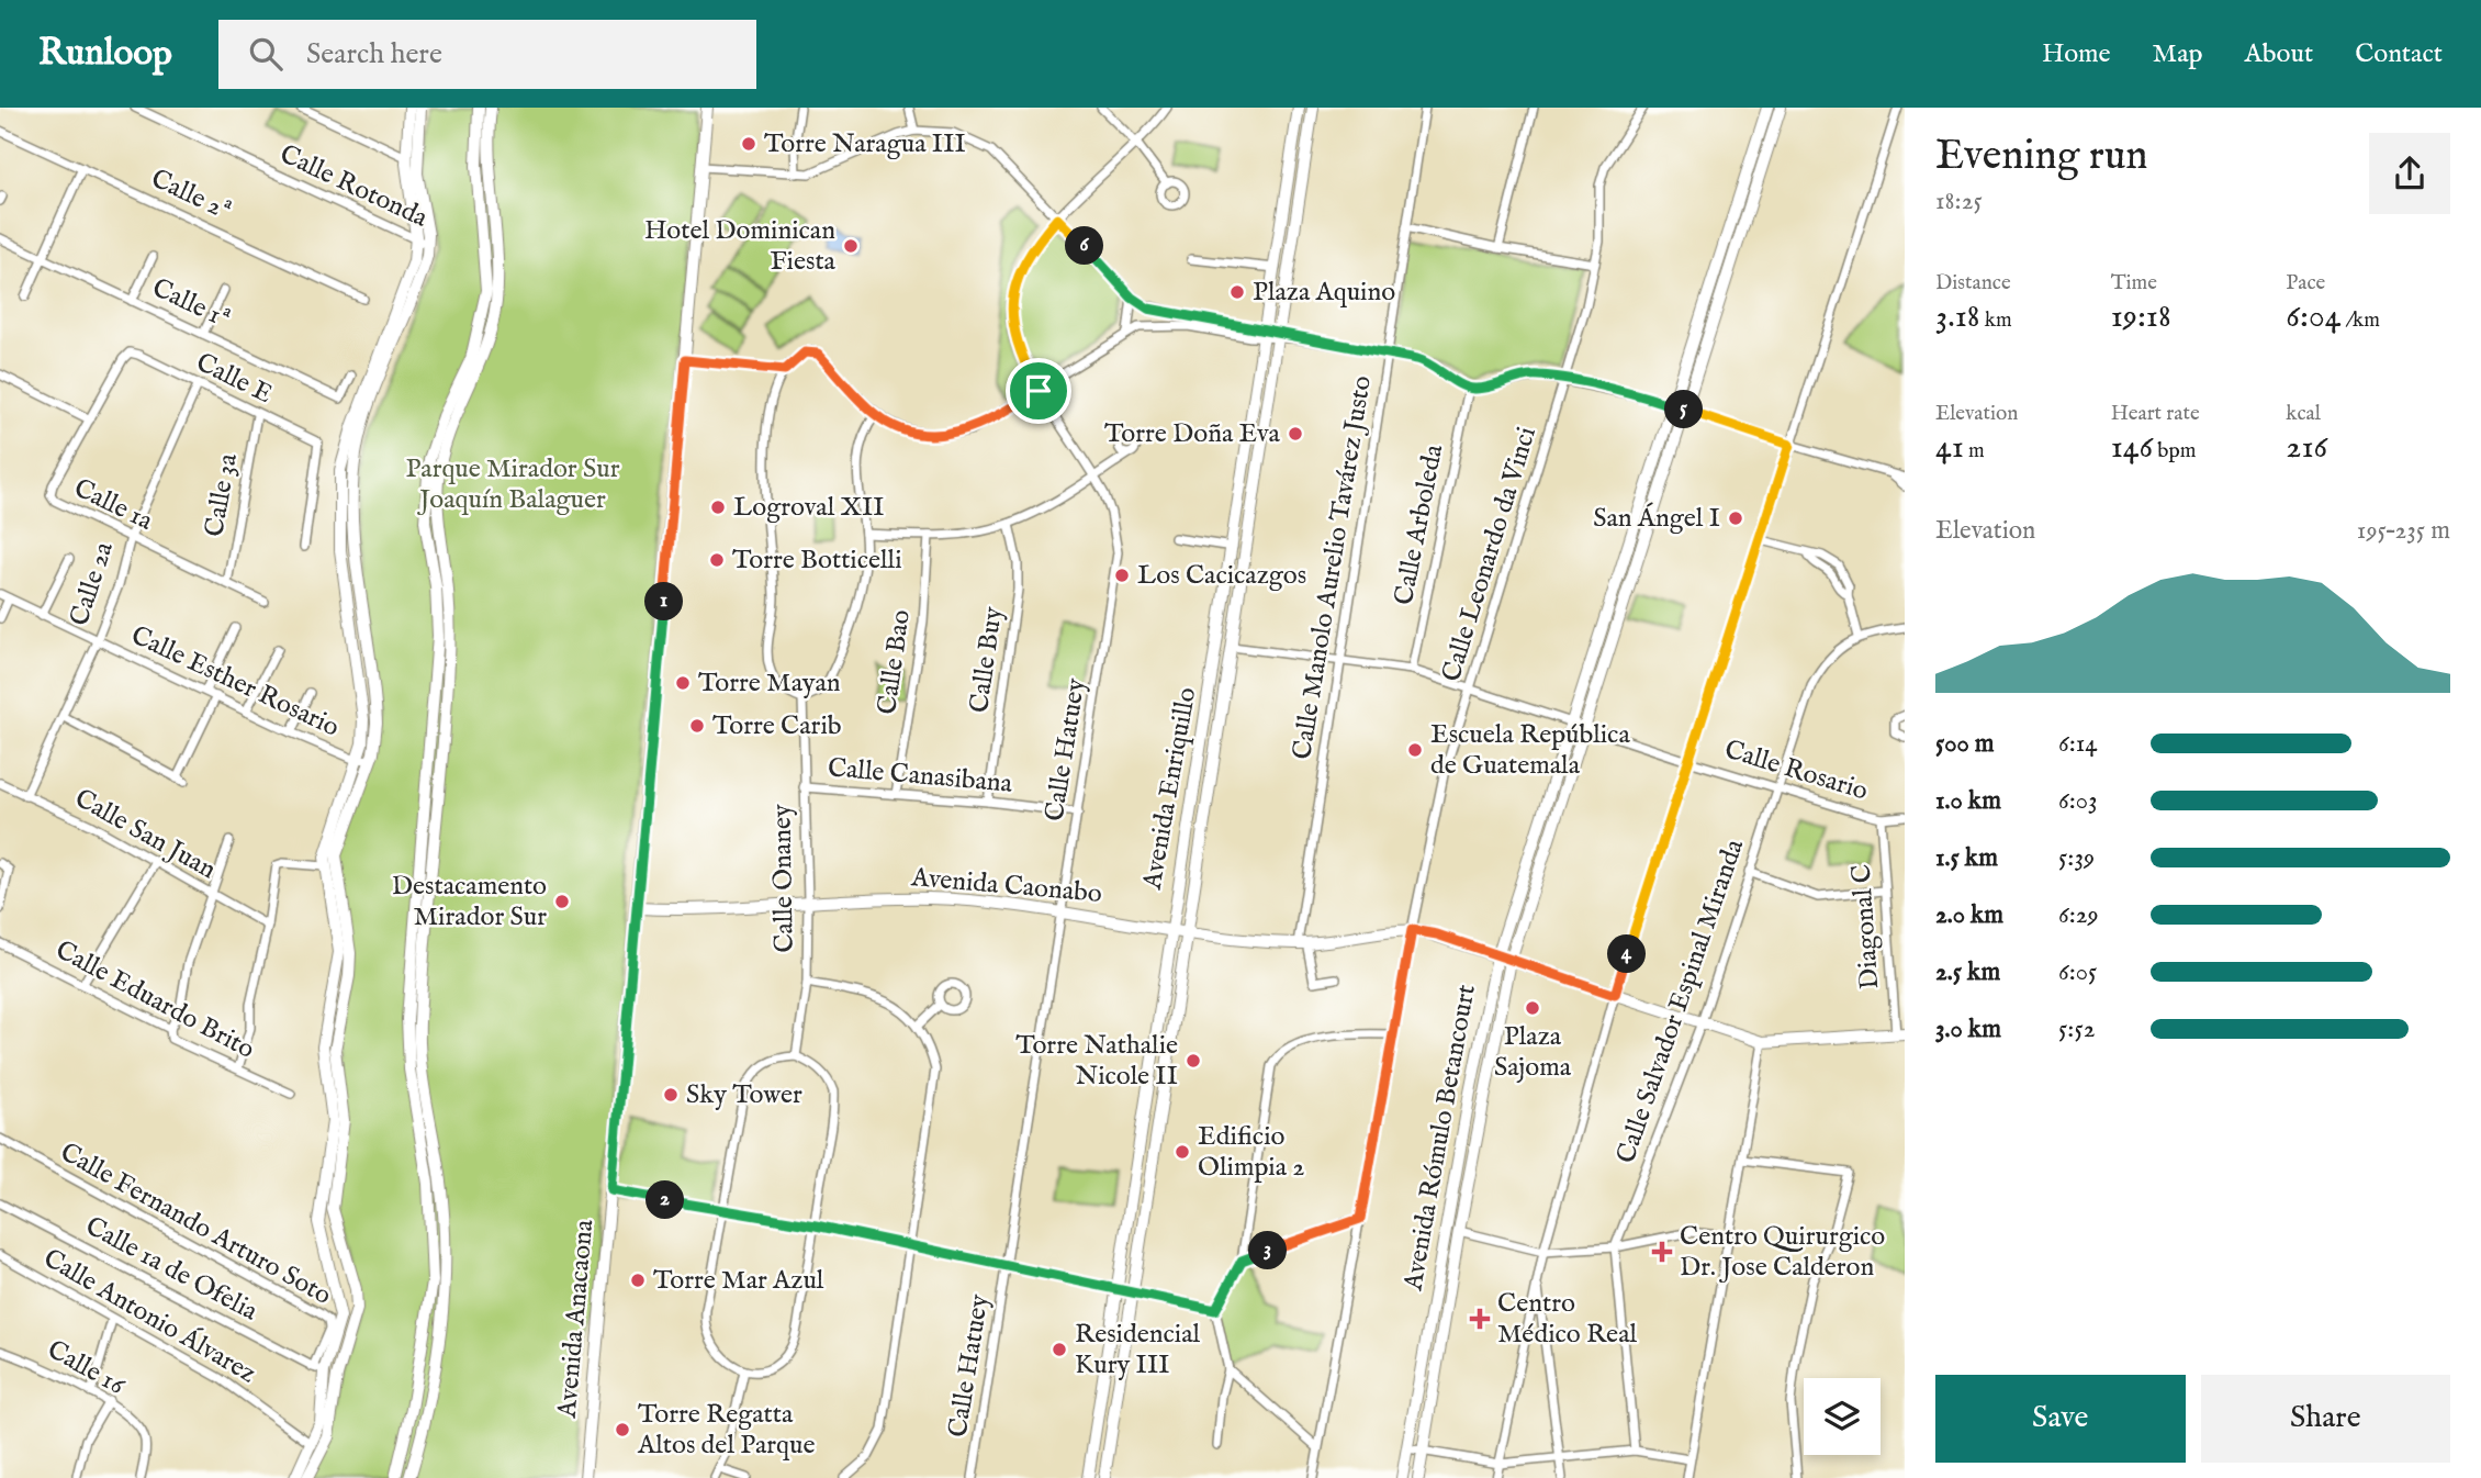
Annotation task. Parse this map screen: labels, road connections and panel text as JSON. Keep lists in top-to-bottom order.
{
  "streets": {
    "main road": [
      "Avenida Enriquillo",
      "Avenida Caonabo",
      "Avenida Rómulo Betancourt",
      "Avenida Anacaona"
    ],
    "street": [
      "Calle Rotonda",
      "Calle 2ª",
      "Calle 1ª",
      "Calle E",
      "Calle 3a",
      "Calle 1a",
      "Calle Arboleda",
      "Calle Leonardo da Vinci",
      "Calle Manolo Aurelio Tavárez Justo",
      "Calle 2a",
      "Calle Buy",
      "Calle Bao",
      "Calle Esther Rosario",
      "Calle Hatuey",
      "Calle Rosario",
      "Calle Canasibana",
      "Calle San Juan",
      "Calle Onaney",
      "Diagonal C",
      "Calle Eduardo Brito",
      "Calle Salvador Espinal Miranda",
      "Calle Fernando Arturo Soto",
      "Calle 1a de Ofelia",
      "Calle Antonio Álvarez",
      "Calle 16"
    ]
  },
  "crossings": [
    ["Calle E", "Calle 3a"],
    ["Calle E", "Calle 1a"],
    ["Calle E", "Calle 2a"],
    ["Calle 3a", "Calle 1a"],
    ["Calle 1a", "Calle 2a"],
    ["Calle Arboleda", "Calle Rosario"],
    ["Calle Leonardo da Vinci", "Calle Rosario"],
    ["Calle Leonardo da Vinci", "Avenida Caonabo"],
    ["Calle Manolo Aurelio Tavárez Justo", "Calle Rosario"],
    ["Calle Manolo Aurelio Tavárez Justo", "Avenida Caonabo"],
    ["Calle 2a", "Calle Esther Rosario"],
    ["Calle 2a", "Calle San Juan"],
    ["Calle Buy", "Calle Canasibana"],
    ["Calle Bao", "Calle Canasibana"],
    ["Calle Hatuey", "Calle Canasibana"],
    ["Calle Hatuey", "Avenida Caonabo"],
    ["Calle Rosario", "Avenida Enriquillo"],
    ["Calle Rosario", "Diagonal C"],
    ["Calle Rosario", "Calle Salvador Espinal Miranda"],
    ["Calle Rosario", "Avenida Rómulo Betancourt"],
    ["Calle Canasibana", "Calle Onaney"],
    ["Avenida Enriquillo", "Avenida Caonabo"],
    ["Calle Onaney", "Avenida Caonabo"],
    ["Avenida Caonabo", "Diagonal C"],
    ["Avenida Caonabo", "Calle Salvador Espinal Miranda"],
    ["Avenida Caonabo", "Avenida Rómulo Betancourt"],
    ["Avenida Caonabo", "Avenida Anacaona"],
    ["Calle Fernando Arturo Soto", "Calle 1a de Ofelia"]
  ],
  "parks": ["Parque Mirador Sur Joaquín Balaguer"],
  "places": {
    "other": [
      "Torre Naragua III",
      "Hotel Dominican Fiesta",
      "Plaza Aquino",
      "Torre Doña Eva",
      "Logroval XII",
      "San Ángel I",
      "Torre Botticelli",
      "Los Cacicazgos",
      "Torre Mayan",
      "Torre Carib",
      "Escuela República de Guatemala",
      "Destacamento Mirador Sur",
      "Plaza Sajoma",
      "Torre Nathalie Nicole II",
      "Sky Tower",
      "Edificio Olimpia 2",
      "Torre Mar Azul",
      "Residencial Kury III",
      "Torre Regatta Altos del Parque"
    ],
    "health": ["Centro Quirurgico Dr. Jose Calderon", "Centro Médico Real"]
  },
  "page": {
    "header": "Runloop",
    "search": "Search here",
    "nav": [
      "Home",
      "Map",
      "About",
      "Contact"
    ],
    "heading": ["Evening run", "18:25"],
    "pins": [
      "6",
      "5",
      "1",
      "4",
      "2",
      "3"
    ],
    "stats": [
      ["Distance", "3.18 km"],
      ["Time", "19:18"],
      ["Pace", "6:04 /km"],
      ["Elevation", "41 m"],
      ["Heart rate", "146 bpm"],
      ["kcal", "216"]
    ],
    "chart": ["Elevation", "195–235 m"],
    "list": [
      {
        "name": "500 m",
        "note": "6:14"
      },
      {
        "name": "1.0 km",
        "note": "6:03"
      },
      {
        "name": "1.5 km",
        "note": "5:39"
      },
      {
        "name": "2.0 km",
        "note": "6:29"
      },
      {
        "name": "2.5 km",
        "note": "6:05"
      },
      {
        "name": "3.0 km",
        "note": "5:52"
      }
    ],
    "buttons": ["Save", "Share"]
  }
}
